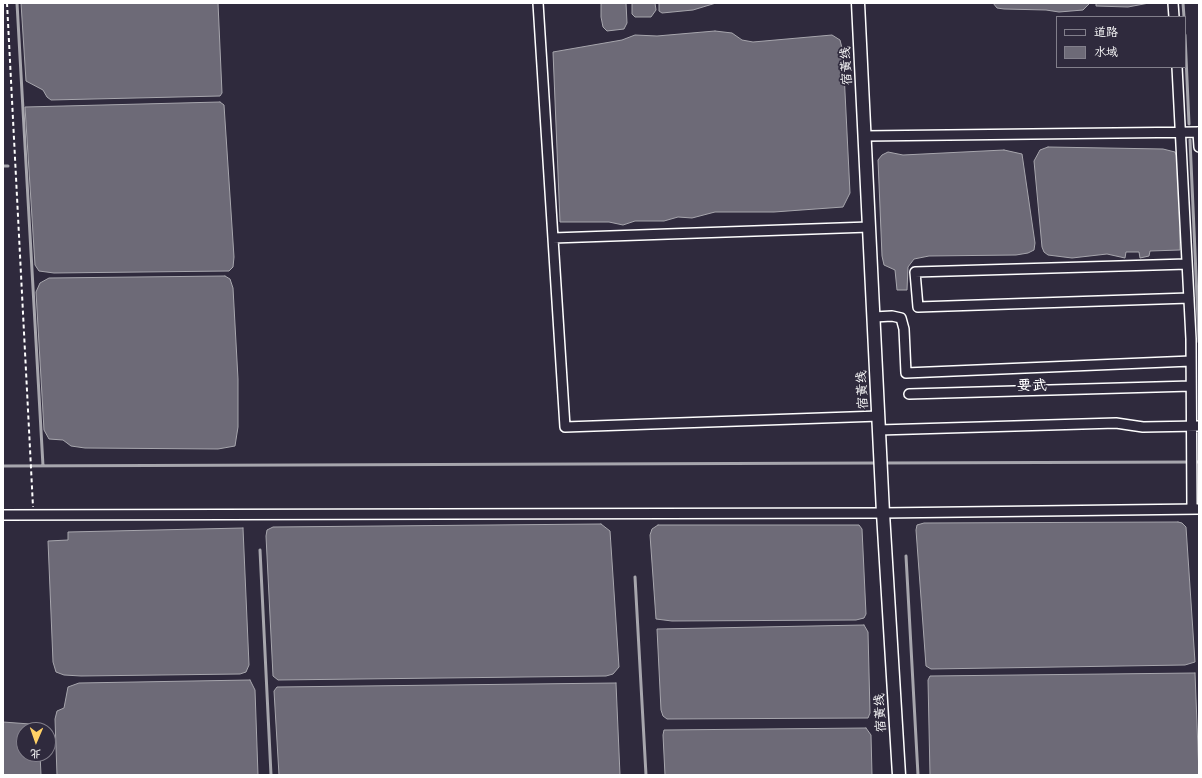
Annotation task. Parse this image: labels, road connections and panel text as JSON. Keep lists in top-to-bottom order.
{
  "streets": {
    "main road": ["宿黄线"]
  },
  "districts": ["要武"],
  "legend": ["道路", "水域"],
  "north": "bottom"
}
